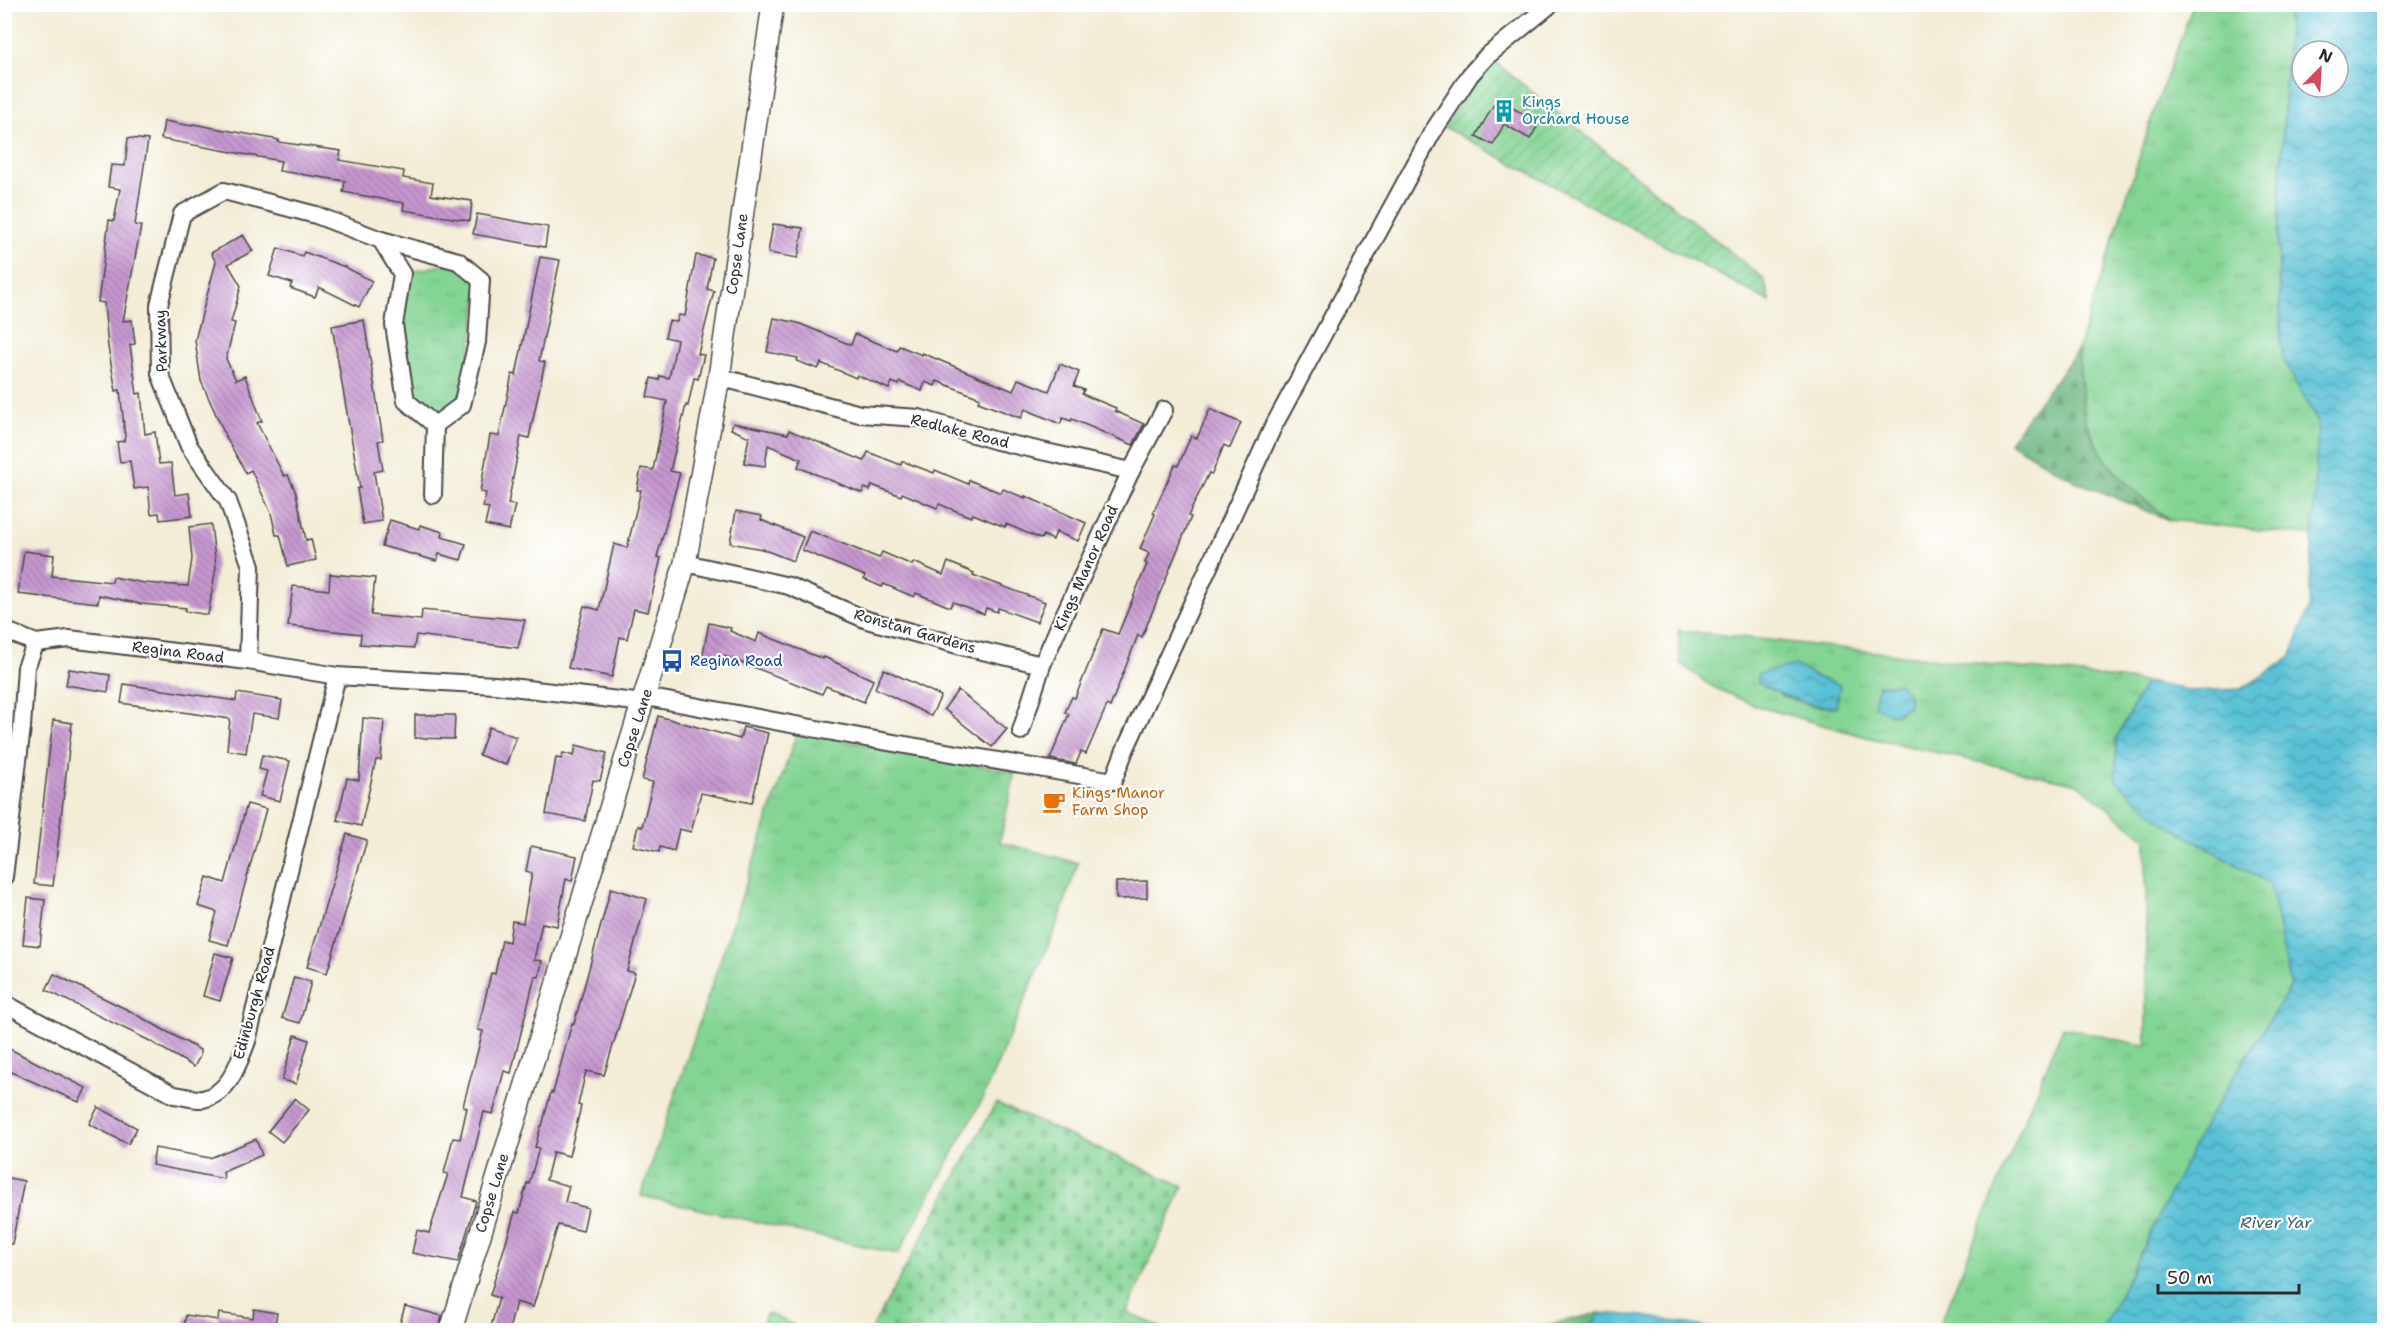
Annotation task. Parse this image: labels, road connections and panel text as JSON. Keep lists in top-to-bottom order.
{
  "streets": {
    "street": [
      "Copse Lane",
      "Parkway",
      "Redlake Road",
      "Kings Manor Road",
      "Ronstan Gardens",
      "Regina Road",
      "Edinburgh Road"
    ]
  },
  "crossings": [
    ["Copse Lane", "Redlake Road"],
    ["Copse Lane", "Ronstan Gardens"],
    ["Copse Lane", "Regina Road"],
    ["Parkway", "Regina Road"],
    ["Redlake Road", "Kings Manor Road"],
    ["Kings Manor Road", "Ronstan Gardens"],
    ["Regina Road", "Edinburgh Road"]
  ],
  "water": ["River Yar"],
  "places": {
    "building": ["Kings Orchard House"],
    "bus stop": ["Regina Road"],
    "cafe": ["Kings Manor Farm Shop"]
  },
  "scale_bar": "50 m",
  "north": "top right"
}
